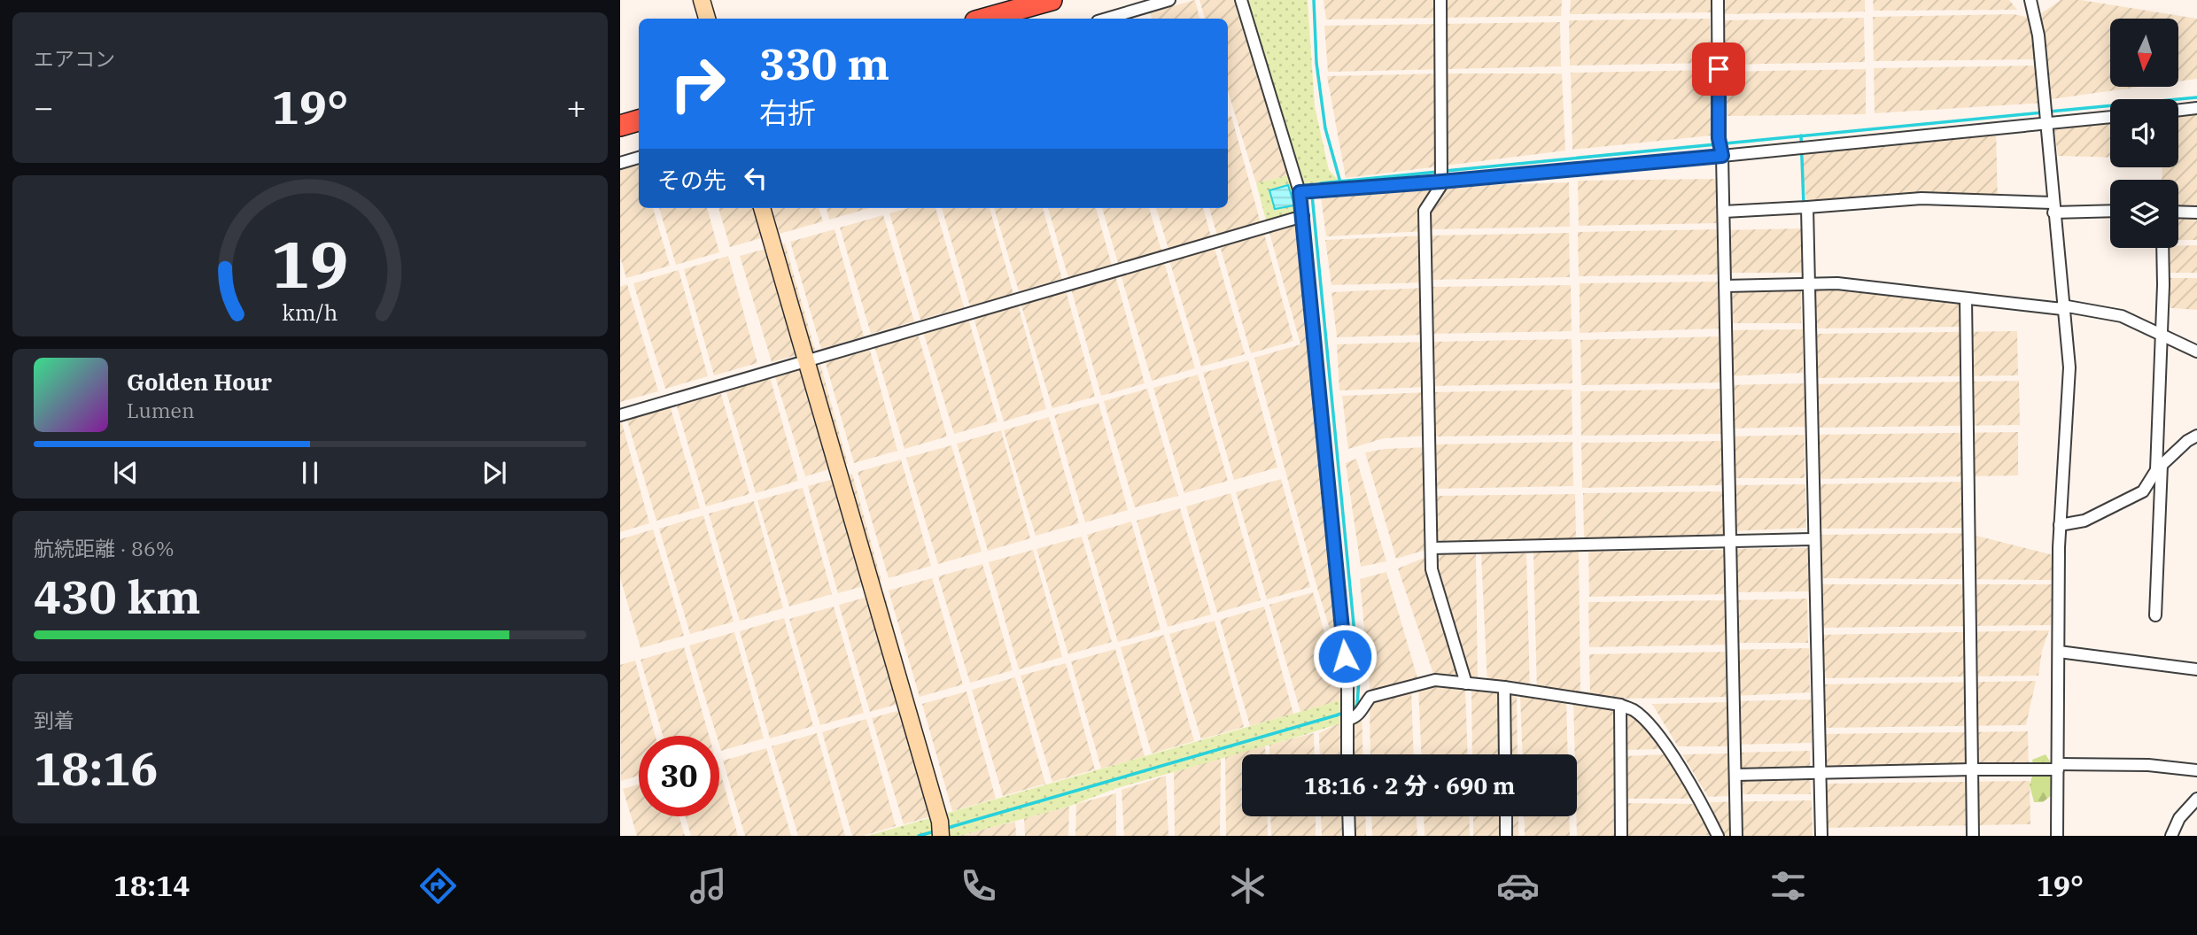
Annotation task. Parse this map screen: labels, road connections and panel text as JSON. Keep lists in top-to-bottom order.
{
  "north": "bottom",
  "page": {
    "tile": [
      "エアコン",
      ["航続距離 · 86%", "430 km"],
      ["到着", "18:16"]
    ],
    "turn": ["330 m", "右折"],
    "heat": ["−", "19°", "+"],
    "then": "その先",
    "song": ["Golden Hour", "Lumen"],
    "limit": "30",
    "trip": "18:16 · 2 分 · 690 m",
    "tabs": ["18:14", "19°"],
    "gauge": ["19", "km/h"]
  }
}
